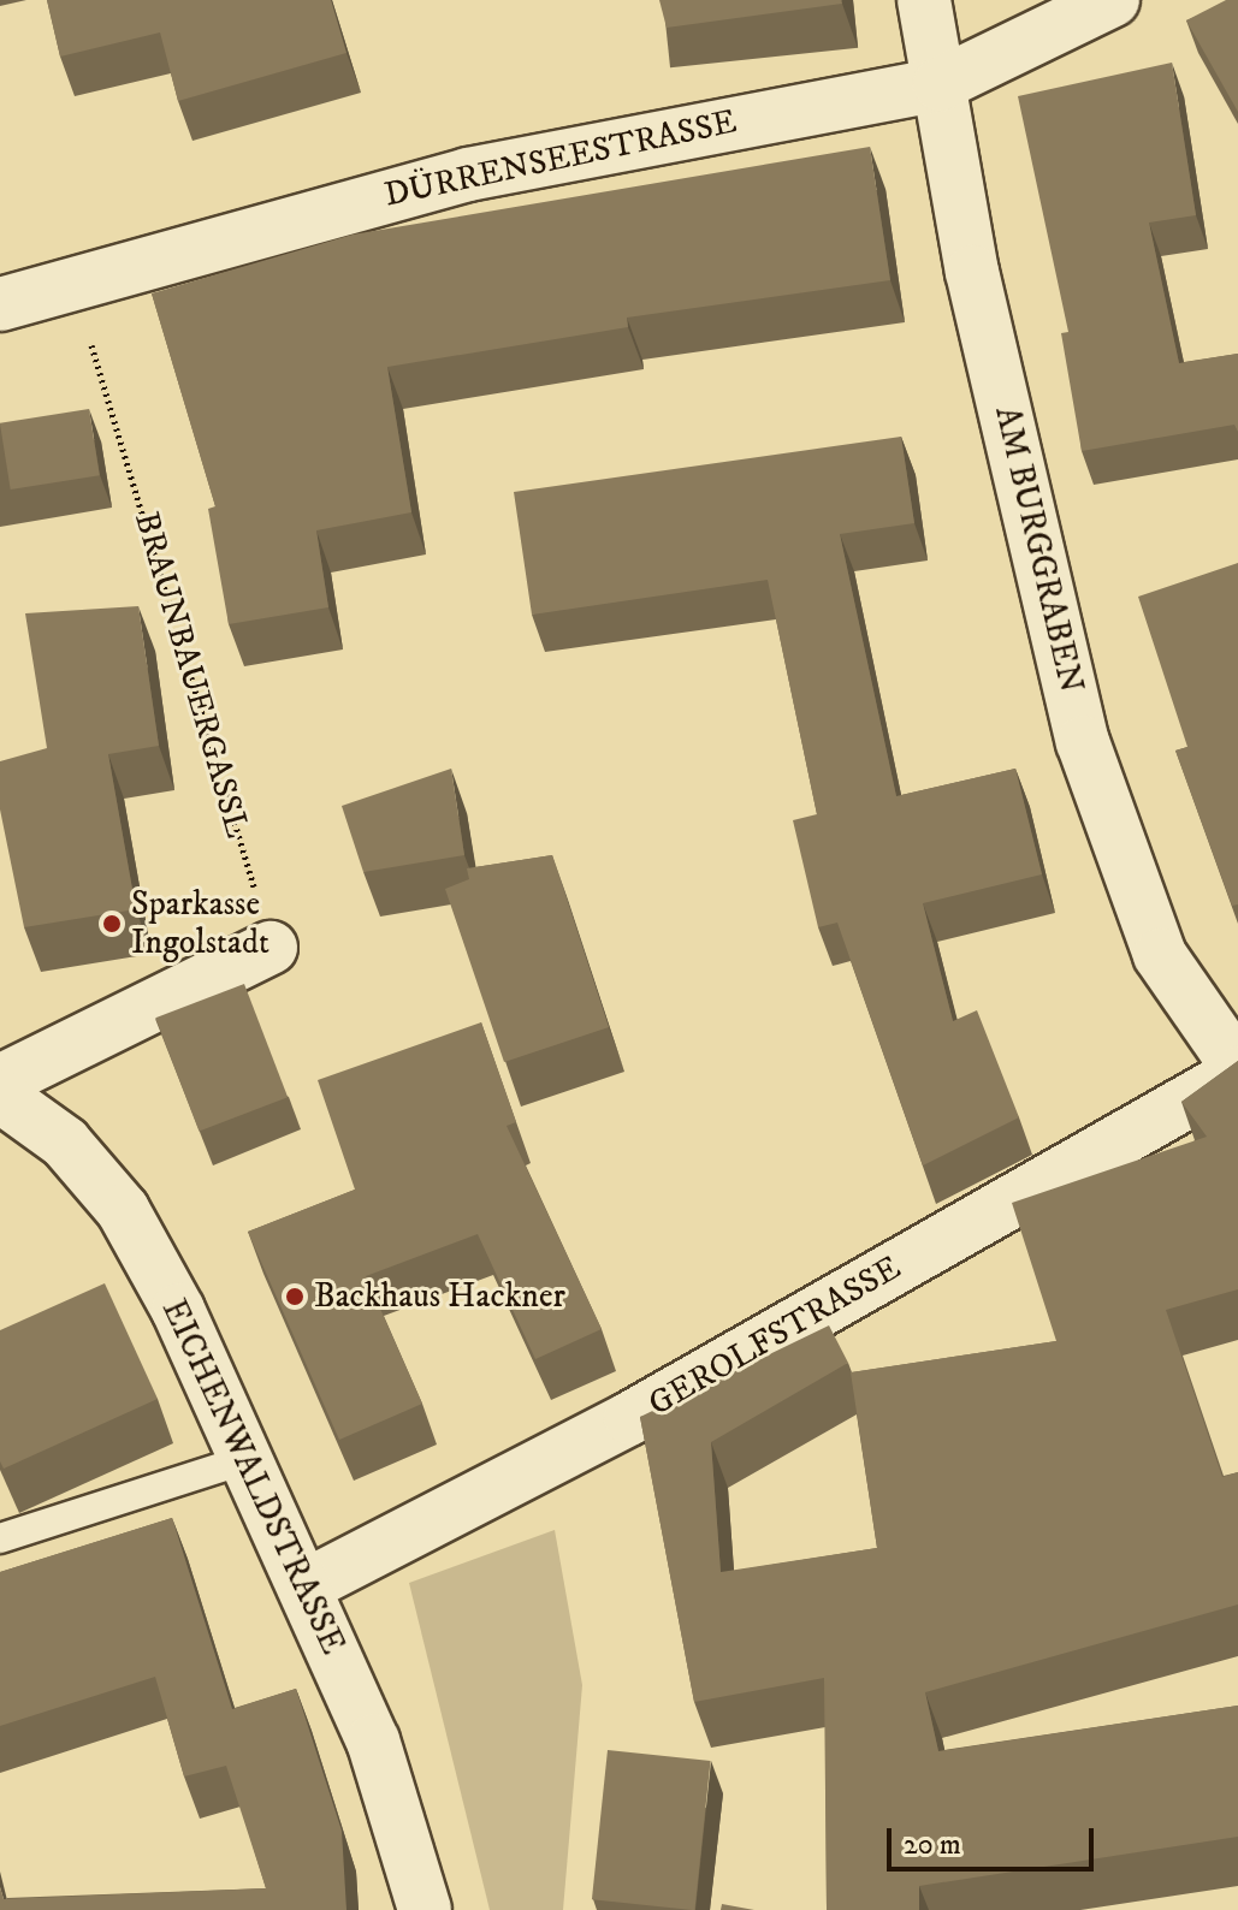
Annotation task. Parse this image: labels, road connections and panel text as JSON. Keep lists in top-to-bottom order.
{
  "streets": {
    "street": [
      "DÜRRENSEESTRASSE",
      "AM BURGGRABEN",
      "GEROLFSTRASSE",
      "EICHENWALDSTRASSE"
    ],
    "path": ["BRAUNBAUERGASSL"]
  },
  "crossings": [
    ["DÜRRENSEESTRASSE", "AM BURGGRABEN"],
    ["DÜRRENSEESTRASSE", "BRAUNBAUERGASSL"],
    ["AM BURGGRABEN", "GEROLFSTRASSE"],
    ["GEROLFSTRASSE", "EICHENWALDSTRASSE"]
  ],
  "places": ["Sparkasse Ingolstadt", "Backhaus Hackner"],
  "scale_bar": "20 m"
}
